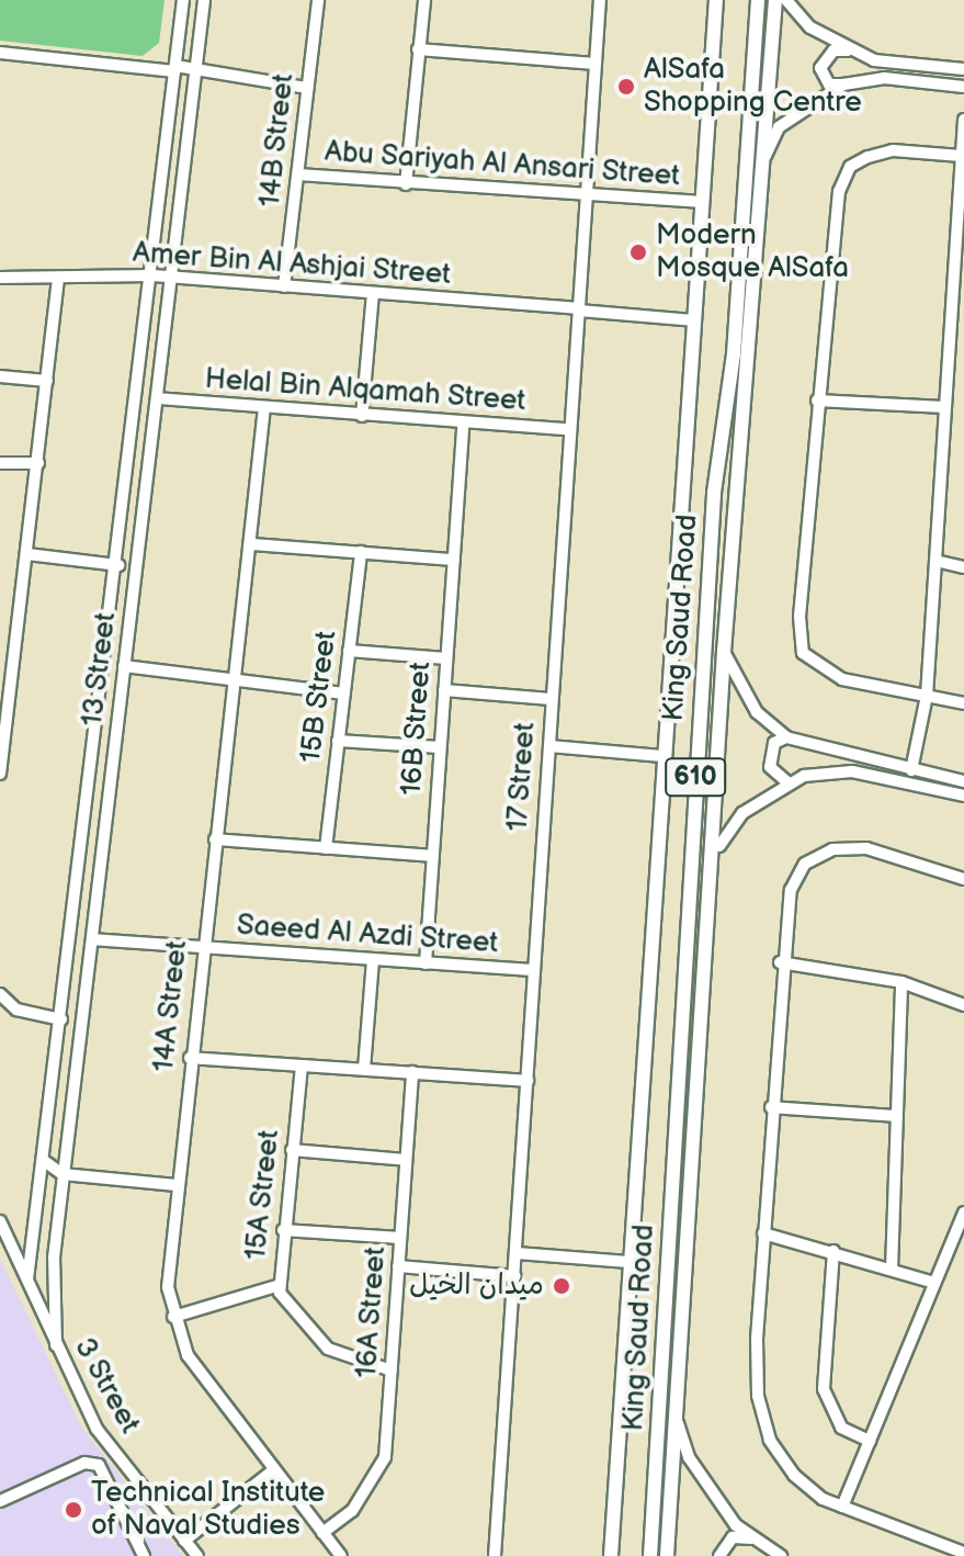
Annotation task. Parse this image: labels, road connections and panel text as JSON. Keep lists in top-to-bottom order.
{
  "streets": {
    "main road": ["King Saud Road", "610"],
    "street": [
      "14B Street",
      "Abu Sariyah Al Ansari Street",
      "Amer Bin Al Ashjai Street",
      "Helal Bin Alqamah Street",
      "13 Street",
      "15B Street",
      "16B Street",
      "17 Street",
      "Saeed Al Azdi Street",
      "14A Street",
      "15A Street",
      "16A Street",
      "3 Street"
    ]
  },
  "crossings": [
    ["14B Street", "Abu Sariyah Al Ansari Street"],
    ["14B Street", "Amer Bin Al Ashjai Street"],
    ["Abu Sariyah Al Ansari Street", "King Saud Road"],
    ["Abu Sariyah Al Ansari Street", "17 Street"],
    ["Amer Bin Al Ashjai Street", "King Saud Road"],
    ["Amer Bin Al Ashjai Street", "13 Street"],
    ["Amer Bin Al Ashjai Street", "17 Street"],
    ["Helal Bin Alqamah Street", "13 Street"],
    ["Helal Bin Alqamah Street", "16B Street"],
    ["Helal Bin Alqamah Street", "17 Street"],
    ["Helal Bin Alqamah Street", "14A Street"],
    ["13 Street", "Saeed Al Azdi Street"],
    ["13 Street", "3 Street"],
    ["16B Street", "Saeed Al Azdi Street"],
    ["17 Street", "Saeed Al Azdi Street"],
    ["Saeed Al Azdi Street", "14A Street"],
    ["14A Street", "16A Street"],
    ["15A Street", "16A Street"]
  ],
  "places": [
    "AlSafa Shopping Centre",
    "Modern Mosque AlSafa",
    "ميدان الخيل",
    "Technical Institute of Naval Studies"
  ]
}
